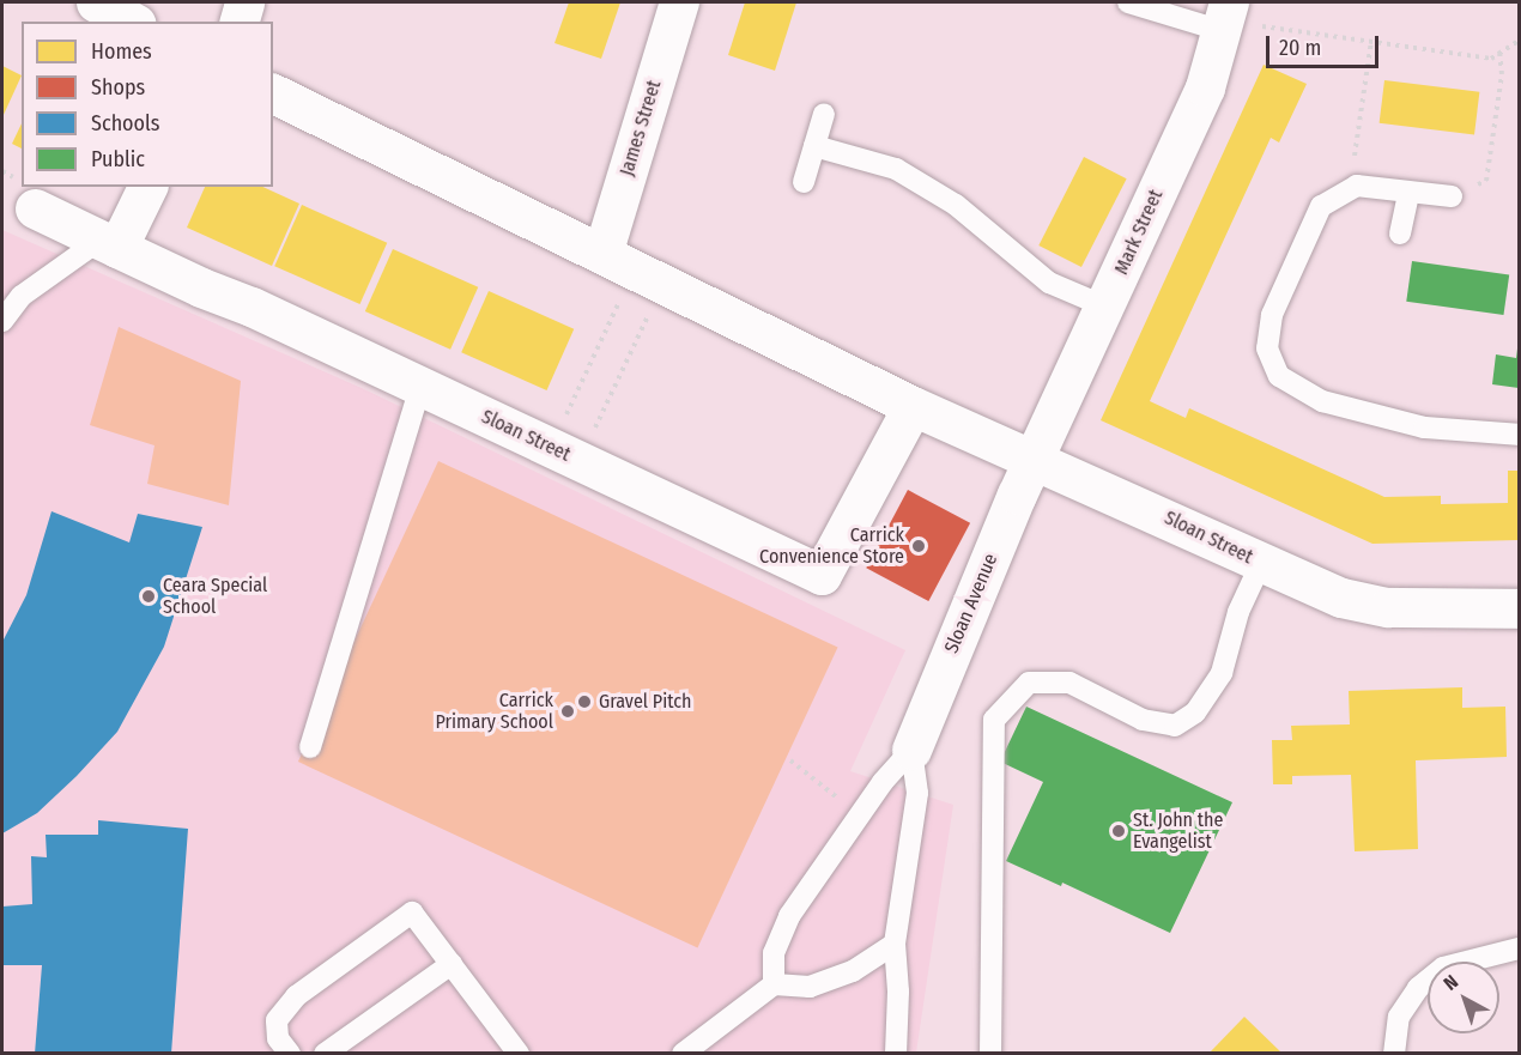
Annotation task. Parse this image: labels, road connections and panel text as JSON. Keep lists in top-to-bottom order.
{
  "streets": {
    "street": [
      "James Street",
      "Mark Street",
      "Sloan Street",
      "Sloan Avenue"
    ]
  },
  "crossings": [
    ["James Street", "Sloan Street"],
    ["Mark Street", "Sloan Street"],
    ["Mark Street", "Sloan Avenue"],
    ["Sloan Street", "Sloan Avenue"]
  ],
  "places": [
    "Carrick Convenience Store",
    "Ceara Special School",
    "Gravel Pitch",
    "Carrick Primary School",
    "St. John the Evangelist"
  ],
  "legend": [
    "Homes",
    "Shops",
    "Schools",
    "Public"
  ],
  "scale_bar": "20 m",
  "north": "top left"
}
